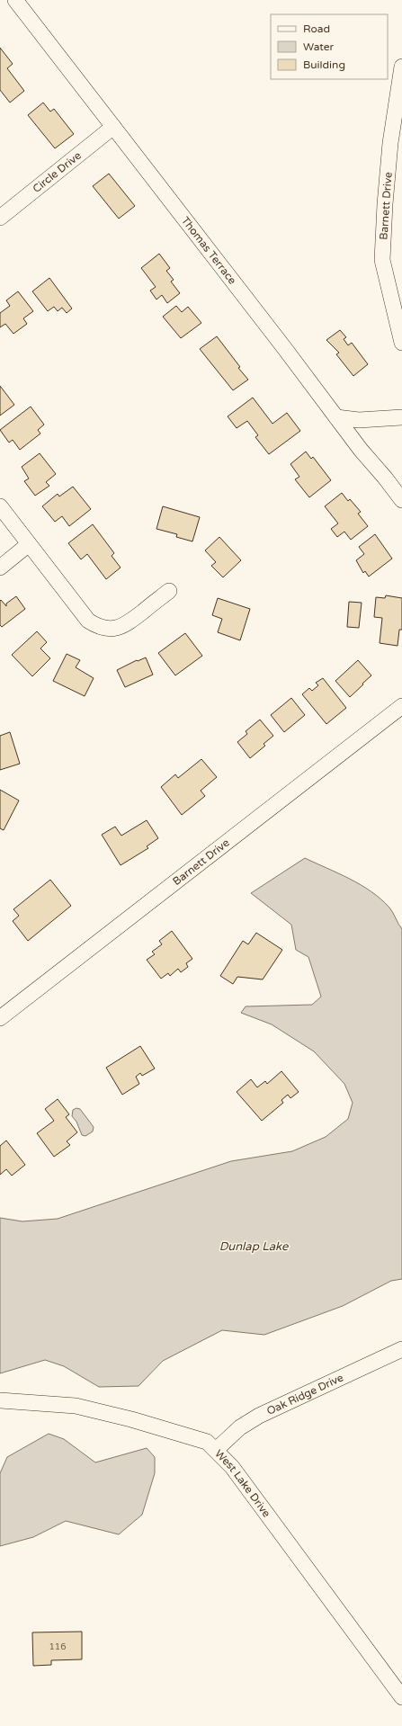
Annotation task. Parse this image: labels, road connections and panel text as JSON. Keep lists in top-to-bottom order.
{
  "streets": {
    "street": [
      "Circle Drive",
      "Barnett Drive",
      "Thomas Terrace",
      "Oak Ridge Drive",
      "West Lake Drive"
    ]
  },
  "crossings": [
    ["Circle Drive", "Thomas Terrace"],
    ["Oak Ridge Drive", "West Lake Drive"]
  ],
  "water": ["Dunlap Lake"],
  "house_numbers": ["116"],
  "legend": ["Road", "Water", "Building"]
}
